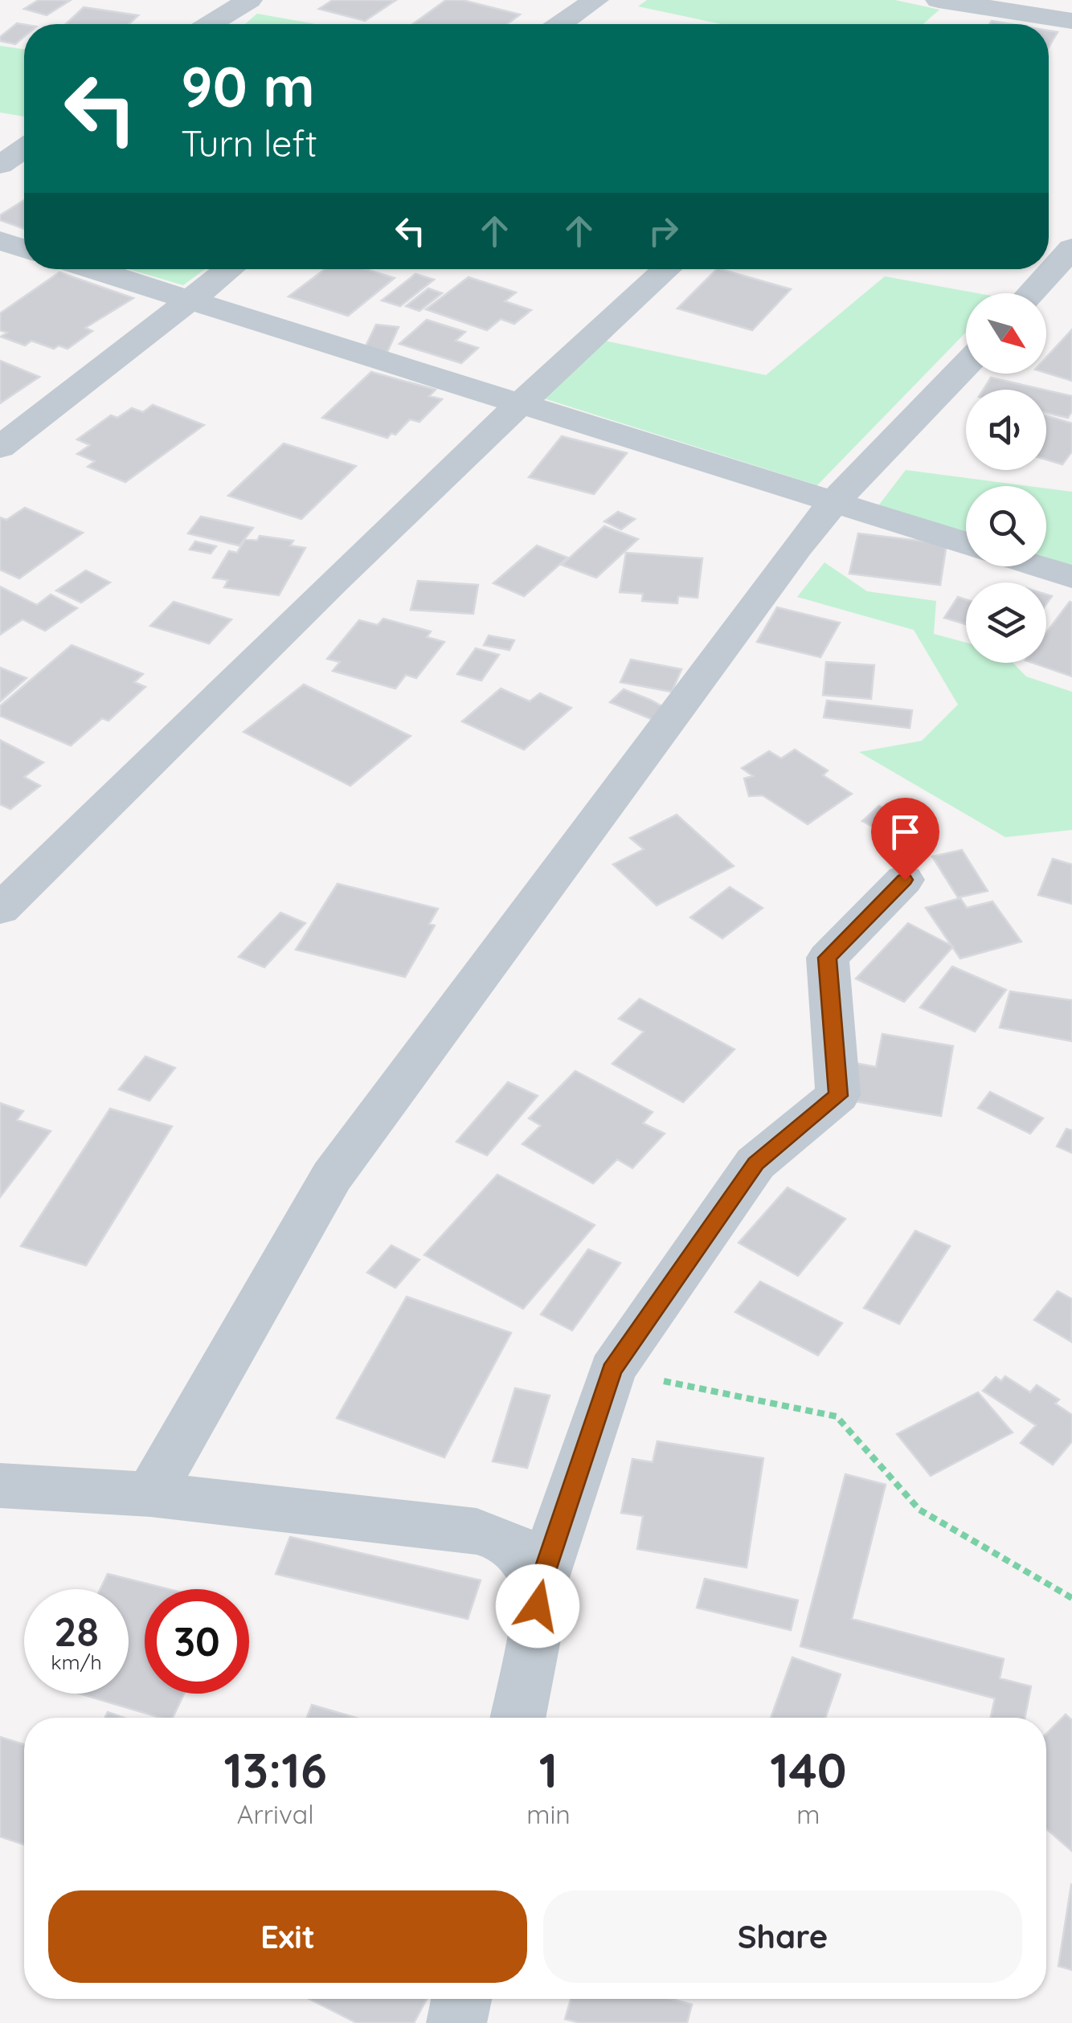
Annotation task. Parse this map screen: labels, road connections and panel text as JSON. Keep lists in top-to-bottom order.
{
  "north": "bottom right",
  "page": {
    "turn": ["90 m", "Turn left"],
    "speed": "28 km/h",
    "limit": "30",
    "eta": [
      "13:16",
      "Arrival",
      "1",
      "min",
      "140",
      "m"
    ],
    "buttons": ["Exit", "Share"]
  }
}
